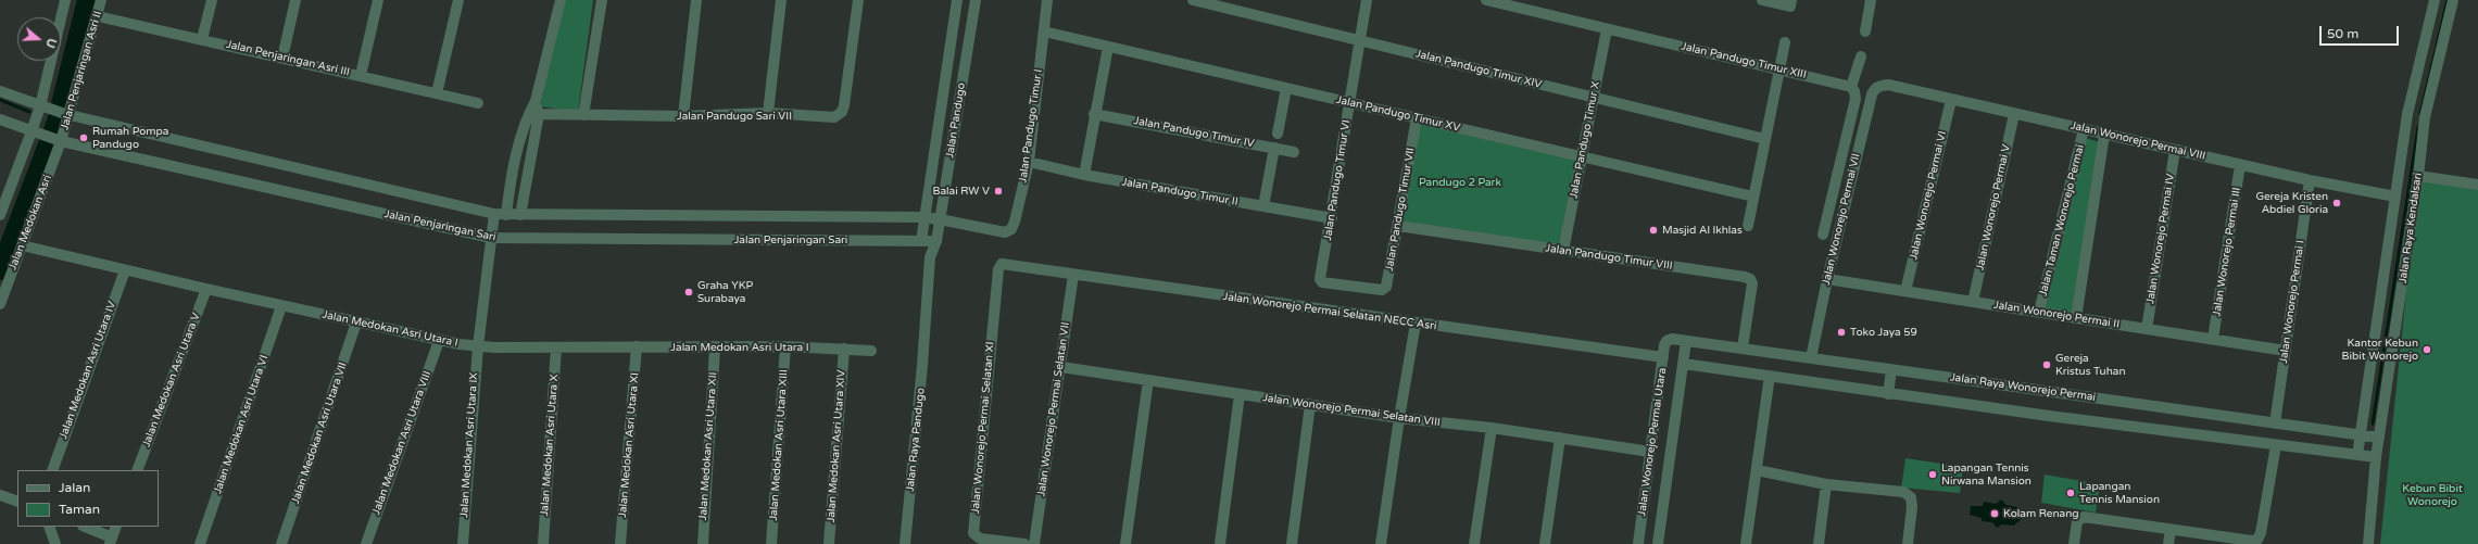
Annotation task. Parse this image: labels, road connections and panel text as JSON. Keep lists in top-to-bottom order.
{
  "streets": {
    "street": [
      "Jalan Penjaringan Asri III",
      "Jalan Pandugo Timur XIII",
      "Jalan Pandugo Timur XIV",
      "Jalan Penjaringan Asri II",
      "Jalan Pandugo Timur XV",
      "Jalan Pandugo Sari VII",
      "Jalan Pandugo",
      "Jalan Pandugo Timur I",
      "Jalan Pandugo Timur IV",
      "Jalan Pandugo Timur X",
      "Jalan Wonorejo Permai VIII",
      "Jalan Pandugo Timur VI",
      "Jalan Pandugo Timur II",
      "Jalan Wonorejo Permai VI",
      "Jalan Wonorejo Permai V",
      "Jalan Pandugo Timur VII",
      "Jalan Wonorejo Permai VII",
      "Jalan Taman Wonorejo Permai",
      "Jalan Medokan Asri",
      "Jalan Penjaringan Sari",
      "Jalan Raya Kendalsari",
      "Jalan Wonorejo Permai IV",
      "Jalan Wonorejo Permai III",
      "Jalan Pandugo Timur VIII",
      "Jalan Wonorejo Permai I",
      "Jalan Wonorejo Permai Selatan NECC Asri",
      "Jalan Wonorejo Permai II",
      "Jalan Medokan Asri Utara I",
      "Jalan Medokan Asri Utara IV",
      "Jalan Medokan Asri Utara V",
      "Jalan Raya Wonorejo Permai",
      "Jalan Wonorejo Permai Selatan VII",
      "Jalan Wonorejo Permai Selatan VIII",
      "Jalan Medokan Asri Utara VI",
      "Jalan Wonorejo Permai Selatan XI",
      "Jalan Medokan Asri Utara VII",
      "Jalan Raya Pandugo",
      "Jalan Wonorejo Permai Utara",
      "Jalan Medokan Asri Utara VIII",
      "Jalan Medokan Asri Utara IX",
      "Jalan Medokan Asri Utara X",
      "Jalan Medokan Asri Utara XI",
      "Jalan Medokan Asri Utara XIII",
      "Jalan Medokan Asri Utara XII",
      "Jalan Medokan Asri Utara XIV"
    ]
  },
  "crossings": [
    ["Jalan Penjaringan Asri III", "Jalan Penjaringan Asri II"],
    ["Jalan Pandugo Timur XIII", "Jalan Pandugo Timur X"],
    ["Jalan Pandugo Timur XIV", "Jalan Pandugo Timur X"],
    ["Jalan Pandugo Timur XIV", "Jalan Pandugo Timur VI"],
    ["Jalan Penjaringan Asri II", "Jalan Medokan Asri"],
    ["Jalan Penjaringan Asri II", "Jalan Penjaringan Sari"],
    ["Jalan Pandugo Timur XV", "Jalan Pandugo Timur I"],
    ["Jalan Pandugo Timur XV", "Jalan Pandugo Timur X"],
    ["Jalan Pandugo Timur XV", "Jalan Pandugo Timur VI"],
    ["Jalan Pandugo Timur XV", "Jalan Pandugo Timur VII"],
    ["Jalan Pandugo", "Jalan Pandugo Timur I"],
    ["Jalan Pandugo", "Jalan Penjaringan Sari"],
    ["Jalan Pandugo", "Jalan Raya Pandugo"],
    ["Jalan Pandugo Timur I", "Jalan Pandugo Timur II"],
    ["Jalan Pandugo Timur X", "Jalan Pandugo Timur VIII"],
    ["Jalan Wonorejo Permai VIII", "Jalan Wonorejo Permai VI"],
    ["Jalan Wonorejo Permai VIII", "Jalan Wonorejo Permai V"],
    ["Jalan Wonorejo Permai VIII", "Jalan Wonorejo Permai VII"],
    ["Jalan Wonorejo Permai VIII", "Jalan Taman Wonorejo Permai"],
    ["Jalan Wonorejo Permai VIII", "Jalan Raya Kendalsari"],
    ["Jalan Wonorejo Permai VIII", "Jalan Wonorejo Permai IV"],
    ["Jalan Wonorejo Permai VIII", "Jalan Wonorejo Permai III"],
    ["Jalan Wonorejo Permai VIII", "Jalan Wonorejo Permai I"],
    ["Jalan Pandugo Timur VI", "Jalan Pandugo Timur II"],
    ["Jalan Pandugo Timur VI", "Jalan Pandugo Timur VII"],
    ["Jalan Wonorejo Permai VI", "Jalan Wonorejo Permai II"],
    ["Jalan Wonorejo Permai V", "Jalan Wonorejo Permai II"],
    ["Jalan Pandugo Timur VII", "Jalan Pandugo Timur VIII"],
    ["Jalan Wonorejo Permai VII", "Jalan Wonorejo Permai II"],
    ["Jalan Wonorejo Permai VII", "Jalan Raya Wonorejo Permai"],
    ["Jalan Taman Wonorejo Permai", "Jalan Wonorejo Permai II"],
    ["Jalan Medokan Asri", "Jalan Penjaringan Sari"],
    ["Jalan Medokan Asri", "Jalan Medokan Asri Utara I"],
    ["Jalan Penjaringan Sari", "Jalan Medokan Asri Utara IX"],
    ["Jalan Raya Kendalsari", "Jalan Raya Wonorejo Permai"],
    ["Jalan Wonorejo Permai IV", "Jalan Wonorejo Permai II"],
    ["Jalan Wonorejo Permai III", "Jalan Wonorejo Permai II"],
    ["Jalan Pandugo Timur VIII", "Jalan Raya Wonorejo Permai"],
    ["Jalan Wonorejo Permai I", "Jalan Wonorejo Permai II"],
    ["Jalan Wonorejo Permai I", "Jalan Raya Wonorejo Permai"],
    ["Jalan Wonorejo Permai Selatan NECC Asri", "Jalan Wonorejo Permai Selatan VII"],
    ["Jalan Wonorejo Permai Selatan NECC Asri", "Jalan Wonorejo Permai Selatan XI"],
    ["Jalan Wonorejo Permai Selatan NECC Asri", "Jalan Wonorejo Permai Utara"],
    ["Jalan Medokan Asri Utara I", "Jalan Medokan Asri Utara IV"],
    ["Jalan Medokan Asri Utara I", "Jalan Medokan Asri Utara V"],
    ["Jalan Medokan Asri Utara I", "Jalan Medokan Asri Utara VI"],
    ["Jalan Medokan Asri Utara I", "Jalan Medokan Asri Utara VII"],
    ["Jalan Medokan Asri Utara I", "Jalan Medokan Asri Utara VIII"],
    ["Jalan Medokan Asri Utara I", "Jalan Medokan Asri Utara IX"],
    ["Jalan Medokan Asri Utara I", "Jalan Medokan Asri Utara X"],
    ["Jalan Medokan Asri Utara I", "Jalan Medokan Asri Utara XI"],
    ["Jalan Medokan Asri Utara I", "Jalan Medokan Asri Utara XIII"],
    ["Jalan Medokan Asri Utara I", "Jalan Medokan Asri Utara XII"],
    ["Jalan Medokan Asri Utara I", "Jalan Medokan Asri Utara XIV"],
    ["Jalan Raya Wonorejo Permai", "Jalan Wonorejo Permai Utara"],
    ["Jalan Wonorejo Permai Selatan VII", "Jalan Wonorejo Permai Selatan VIII"],
    ["Jalan Wonorejo Permai Selatan VIII", "Jalan Wonorejo Permai Utara"]
  ],
  "parks": ["Pandugo 2 Park", "Kebun Bibit Wonorejo"],
  "places": [
    "Rumah Pompa Pandugo",
    "Balai RW V",
    "Gereja Kristen Abdiel Gloria",
    "Masjid Al Ikhlas",
    "Graha YKP Surabaya",
    "Toko Jaya 59",
    "Kantor Kebun Bibit Wonorejo",
    "Gereja Kristus Tuhan",
    "Lapangan Tennis Nirwana Mansion",
    "Lapangan Tennis Mansion",
    "Kolam Renang"
  ],
  "legend": ["Jalan", "Taman"],
  "scale_bar": "50 m",
  "north": "right"
}
